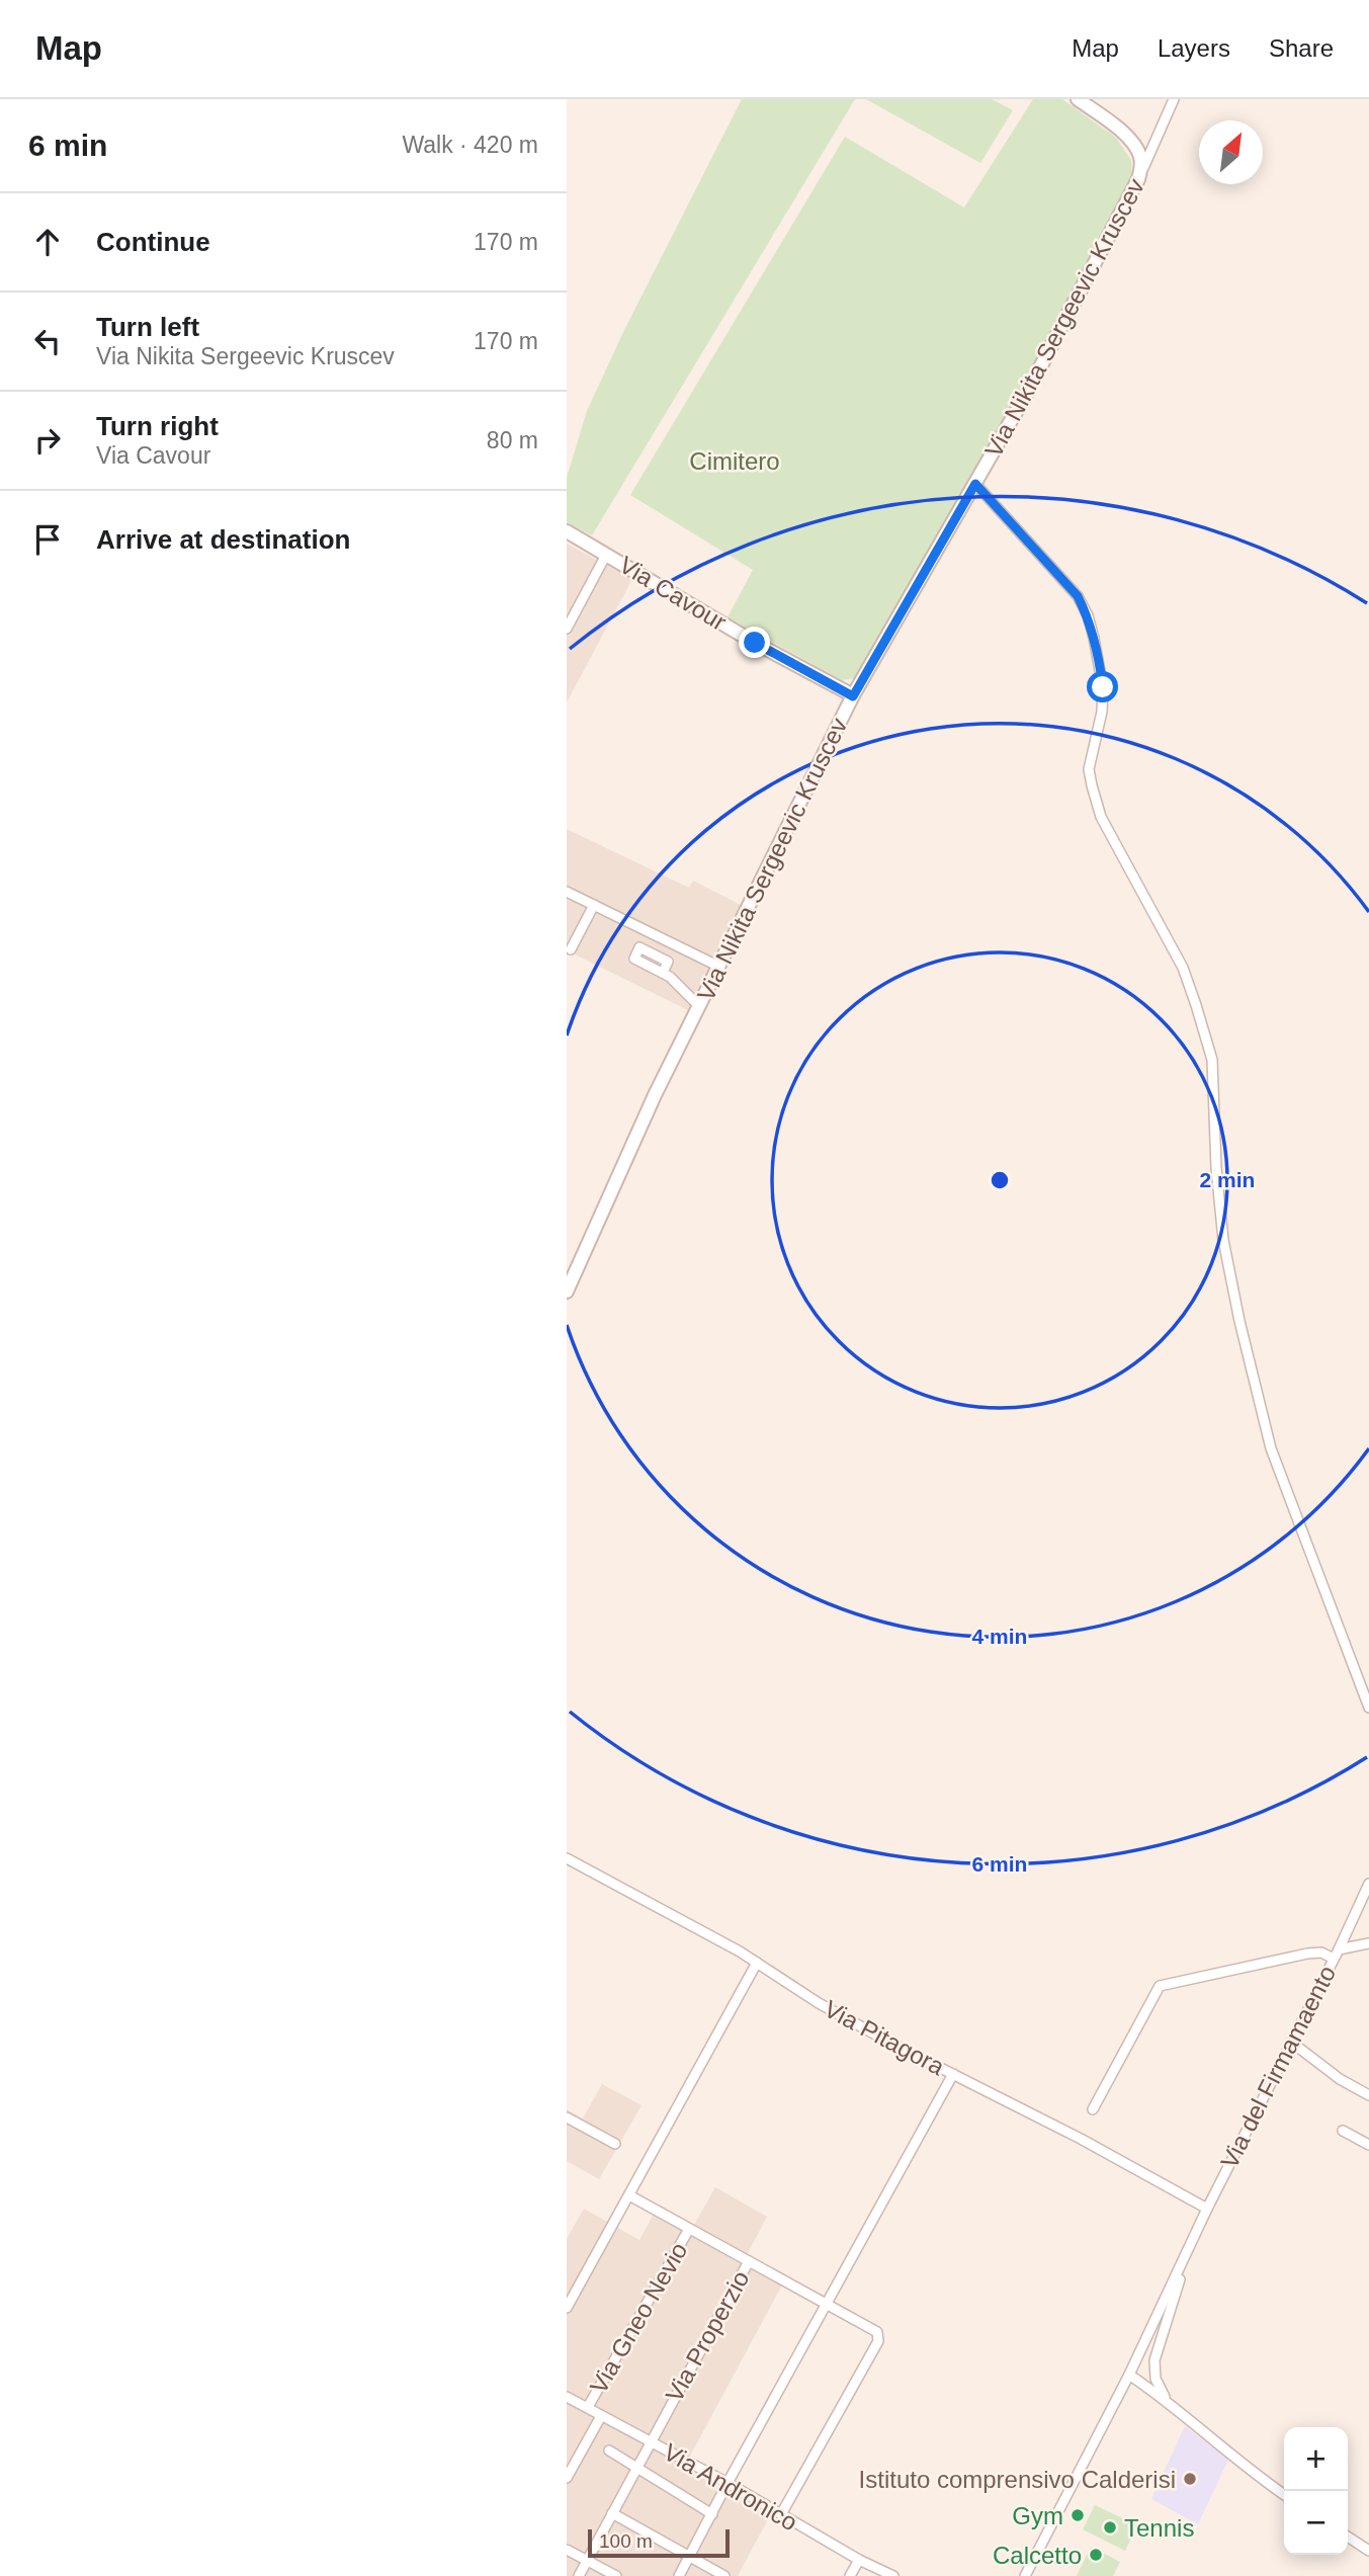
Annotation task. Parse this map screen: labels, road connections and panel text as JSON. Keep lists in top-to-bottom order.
{
  "streets": {
    "main road": ["Via Nikita Sergeevic Kruscev", "Via Cavour"],
    "street": [
      "Via Pitagora",
      "Via del Firmamaento",
      "Via Gneo Nevio",
      "Via Properzio",
      "Via Andronico"
    ]
  },
  "crossings": [
    ["Via Nikita Sergeevic Kruscev", "Via Cavour"],
    ["Via Pitagora", "Via del Firmamaento"],
    ["Via Gneo Nevio", "Via Andronico"],
    ["Via Properzio", "Via Andronico"]
  ],
  "parks": ["Cimitero"],
  "places": [
    "Istituto comprensivo Calderisi",
    "Gym",
    "Tennis",
    "Calcetto"
  ],
  "scale_bar": "100 m",
  "north": "top right",
  "page": {
    "header": "Map",
    "nav": ["Map", "Layers", "Share"],
    "heading": ["6 min", "Walk · 420 m"],
    "list": [
      ["Continue", "170 m"],
      ["Turn left", "Via Nikita Sergeevic Kruscev", "170 m"],
      ["Turn right", "Via Cavour", "80 m"],
      "Arrive at destination"
    ],
    "map_buttons": ["+", "−"],
    "scale": "100 m"
  },
  "rings": ["2 min", "4 min", "6 min"]
}
